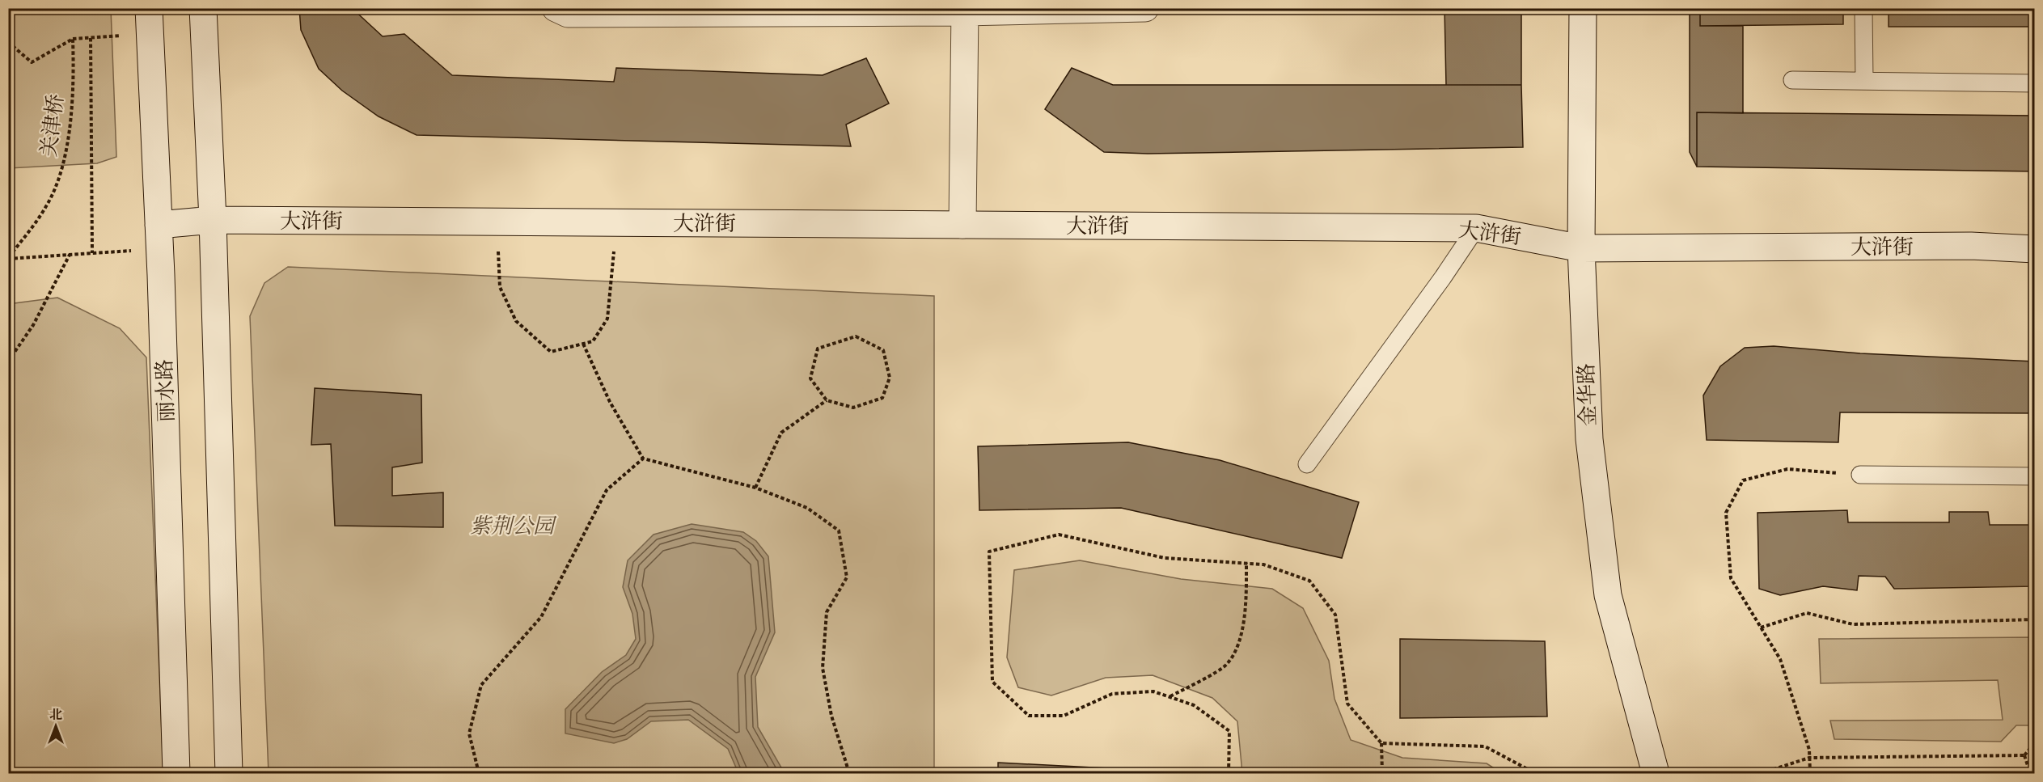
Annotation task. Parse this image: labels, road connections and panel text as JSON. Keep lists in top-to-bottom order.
{
  "streets": {
    "street": ["大浒街", "丽水路", "金华路"],
    "path": ["关津桥"]
  },
  "crossings": [
    ["大浒街", "丽水路"],
    ["大浒街", "金华路"]
  ],
  "parks": ["紫荆公园"],
  "north": "top"
}
